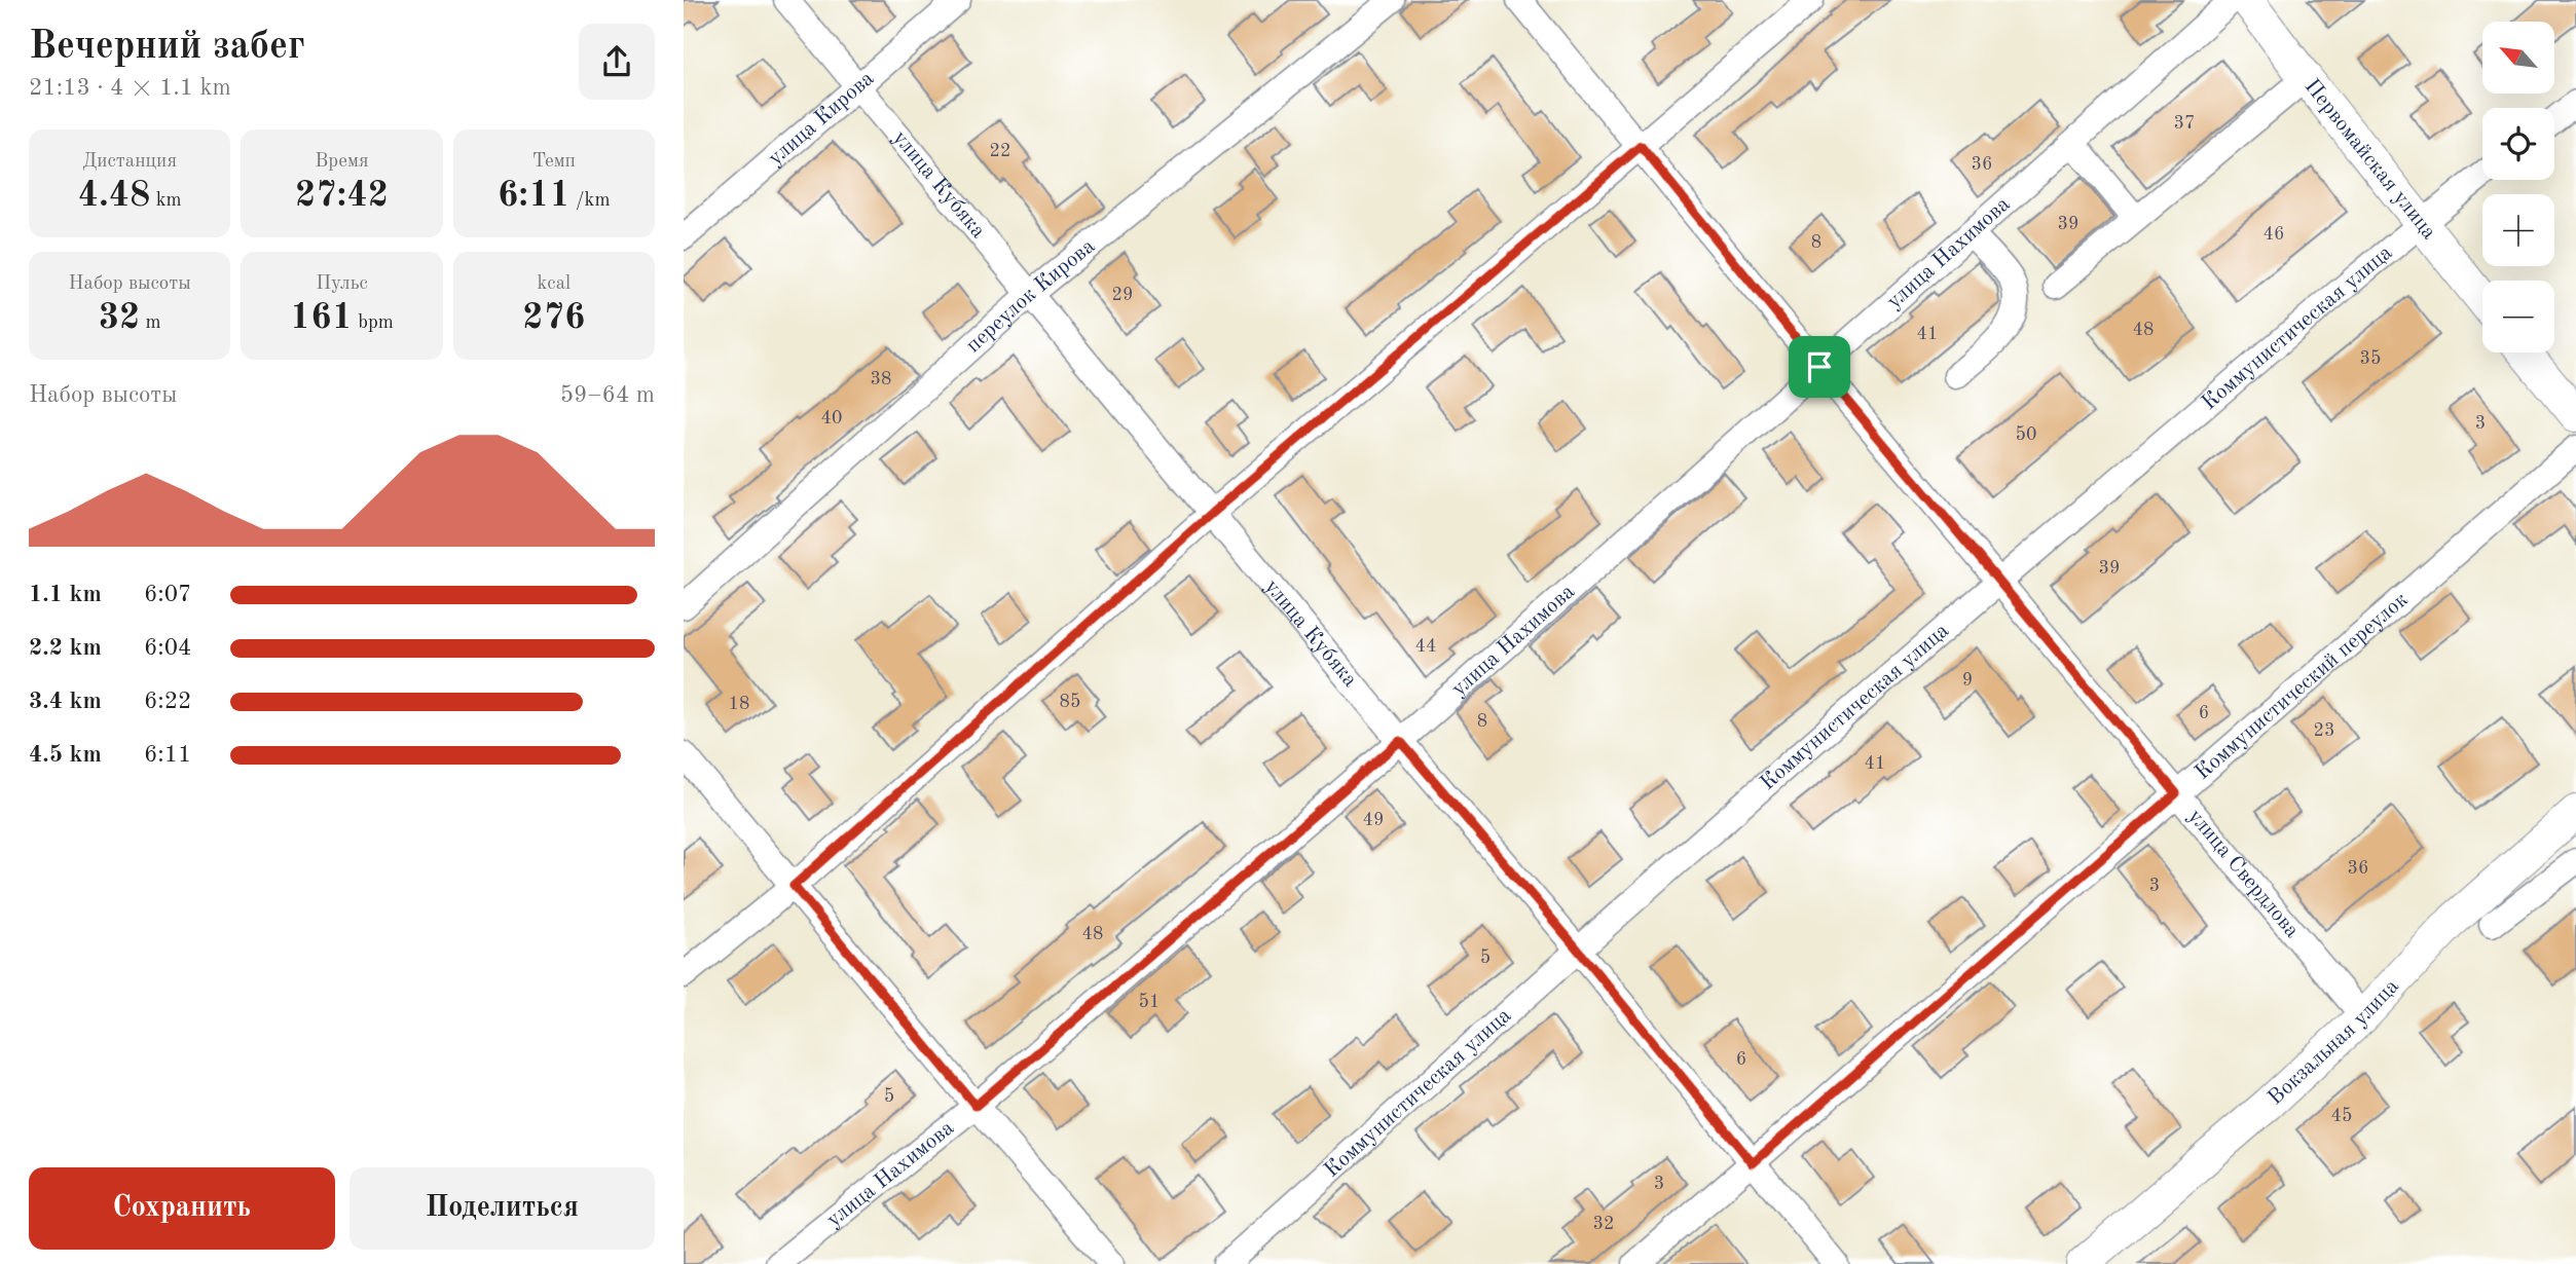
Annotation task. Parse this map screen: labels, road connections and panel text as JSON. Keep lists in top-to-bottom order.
{
  "streets": {
    "main road": ["Первомайская улица", "Вокзальная улица"],
    "street": [
      "улица Кирова",
      "улица Кубяка",
      "улица Нахимова",
      "переулок Кирова",
      "Коммунистическая улица",
      "Коммунистический переулок",
      "улица Свердлова"
    ]
  },
  "crossings": [
    ["улица Кирова", "улица Кубяка"],
    ["Первомайская улица", "Коммунистическая улица"],
    ["улица Кубяка", "улица Нахимова"],
    ["улица Кубяка", "переулок Кирова"],
    ["улица Кубяка", "Коммунистическая улица"],
    ["улица Кубяка", "Коммунистический переулок"],
    ["улица Нахимова", "улица Свердлова"],
    ["Коммунистическая улица", "улица Свердлова"],
    ["Коммунистический переулок", "улица Свердлова"],
    ["улица Свердлова", "Вокзальная улица"]
  ],
  "house_numbers": [
    "37",
    "22",
    "36",
    "39",
    "46",
    "8",
    "29",
    "48",
    "41",
    "35",
    "38",
    "40",
    "3",
    "50",
    "39",
    "44",
    "9",
    "85",
    "18",
    "6",
    "8",
    "23",
    "41",
    "49",
    "36",
    "3",
    "48",
    "5",
    "51",
    "6",
    "5",
    "45",
    "3",
    "32"
  ],
  "north": "top left",
  "page": {
    "heading": ["Вечерний забег", "21:13 · 4 × 1.1 km"],
    "map_buttons": ["+", "−"],
    "stats": [
      ["Дистанция", "4.48 km"],
      ["Время", "27:42"],
      ["Темп", "6:11 /km"],
      ["Набор высоты", "32 m"],
      ["Пульс", "161 bpm"],
      ["kcal", "276"]
    ],
    "chart": ["Набор высоты", "59–64 m"],
    "list": [
      {
        "name": "1.1 km",
        "note": "6:07"
      },
      {
        "name": "2.2 km",
        "note": "6:04"
      },
      {
        "name": "3.4 km",
        "note": "6:22"
      },
      {
        "name": "4.5 km",
        "note": "6:11"
      }
    ],
    "buttons": ["Сохранить", "Поделиться"]
  }
}
